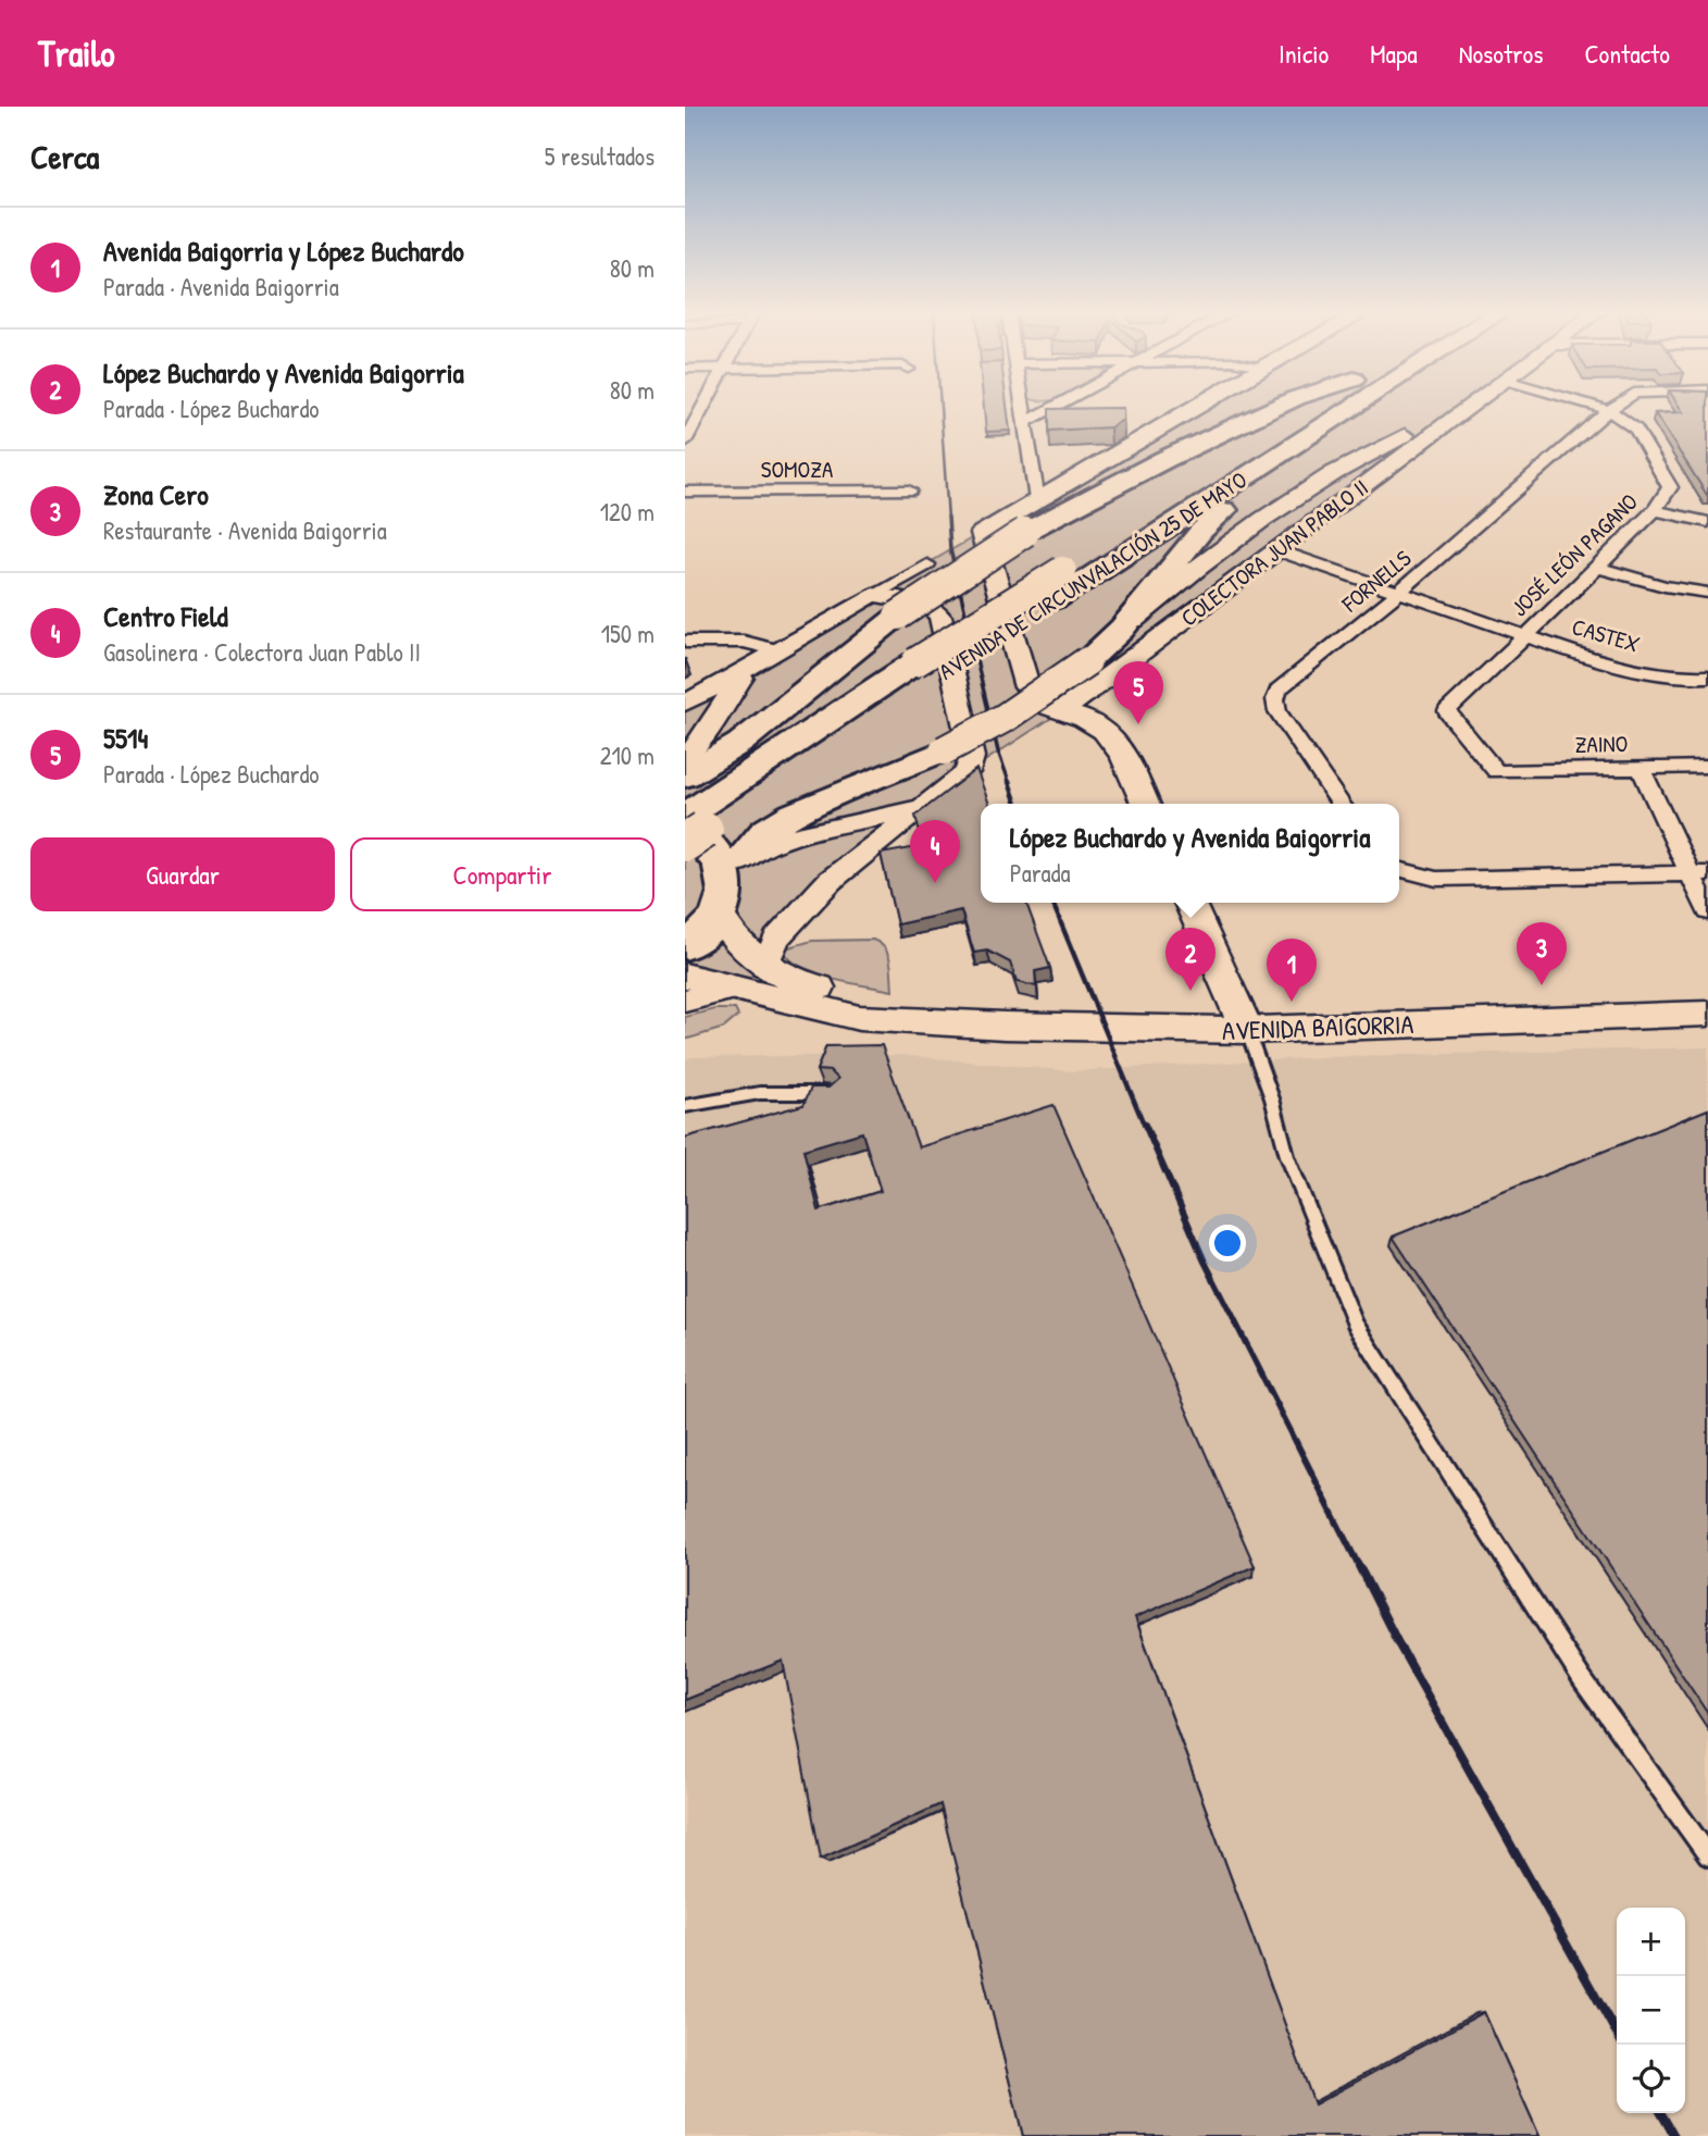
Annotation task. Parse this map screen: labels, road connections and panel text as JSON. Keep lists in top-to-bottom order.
{
  "streets": {
    "highway": ["AVENIDA DE CIRCUNVALACIÓN 25 DE MAYO"],
    "main road": ["COLECTORA JUAN PABLO II", "AVENIDA BAIGORRIA"],
    "street": [
      "SOMOZA",
      "JOSÉ LEÓN PAGANO",
      "FORNELLS",
      "CASTEX",
      "ZAINO"
    ]
  },
  "crossings": [
    ["COLECTORA JUAN PABLO II", "CASTEX"],
    ["JOSÉ LEÓN PAGANO", "FORNELLS"],
    ["JOSÉ LEÓN PAGANO", "CASTEX"],
    ["JOSÉ LEÓN PAGANO", "ZAINO"],
    ["FORNELLS", "CASTEX"]
  ],
  "page": {
    "header": "Trailo",
    "nav": [
      "Inicio",
      "Mapa",
      "Nosotros",
      "Contacto"
    ],
    "heading": ["Cerca", "5 resultados"],
    "list": [
      {
        "mark": "1",
        "name": "Avenida Baigorria y López Buchardo",
        "note": "Parada · Avenida Baigorria",
        "value": "80 m"
      },
      {
        "mark": "2",
        "name": "López Buchardo y Avenida Baigorria",
        "note": "Parada · López Buchardo",
        "value": "80 m"
      },
      {
        "mark": "3",
        "name": "Zona Cero",
        "note": "Restaurante · Avenida Baigorria",
        "value": "120 m"
      },
      {
        "mark": "4",
        "name": "Centro Field",
        "note": "Gasolinera · Colectora Juan Pablo II",
        "value": "150 m"
      },
      {
        "mark": "5",
        "name": "5514",
        "note": "Parada · López Buchardo",
        "value": "210 m"
      }
    ],
    "pins": [
      "5",
      "4",
      "3",
      "2",
      "1"
    ],
    "popup": ["López Buchardo y Avenida Baigorria", "Parada"],
    "buttons": ["Guardar", "Compartir"],
    "map_buttons": ["+", "−"]
  }
}
